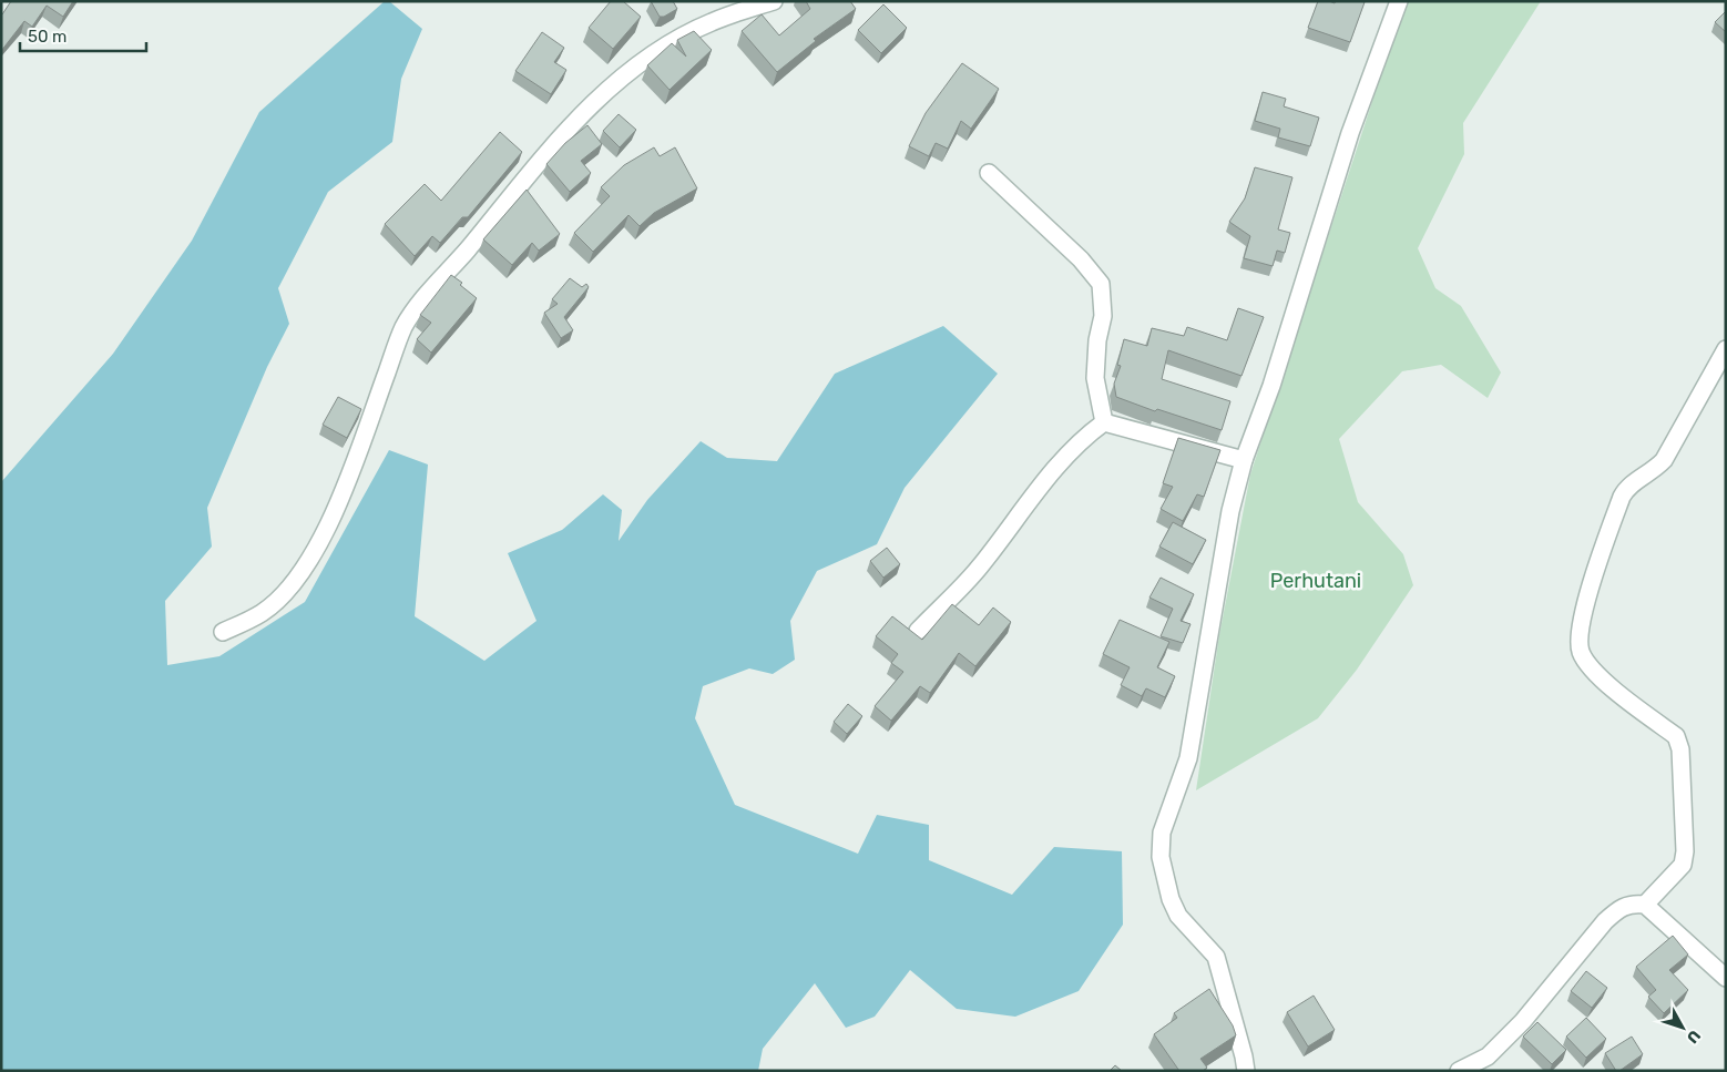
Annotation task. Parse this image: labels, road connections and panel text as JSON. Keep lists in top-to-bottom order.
{
  "parks": ["Perhutani"],
  "scale_bar": "50 m",
  "north": "bottom right"
}
